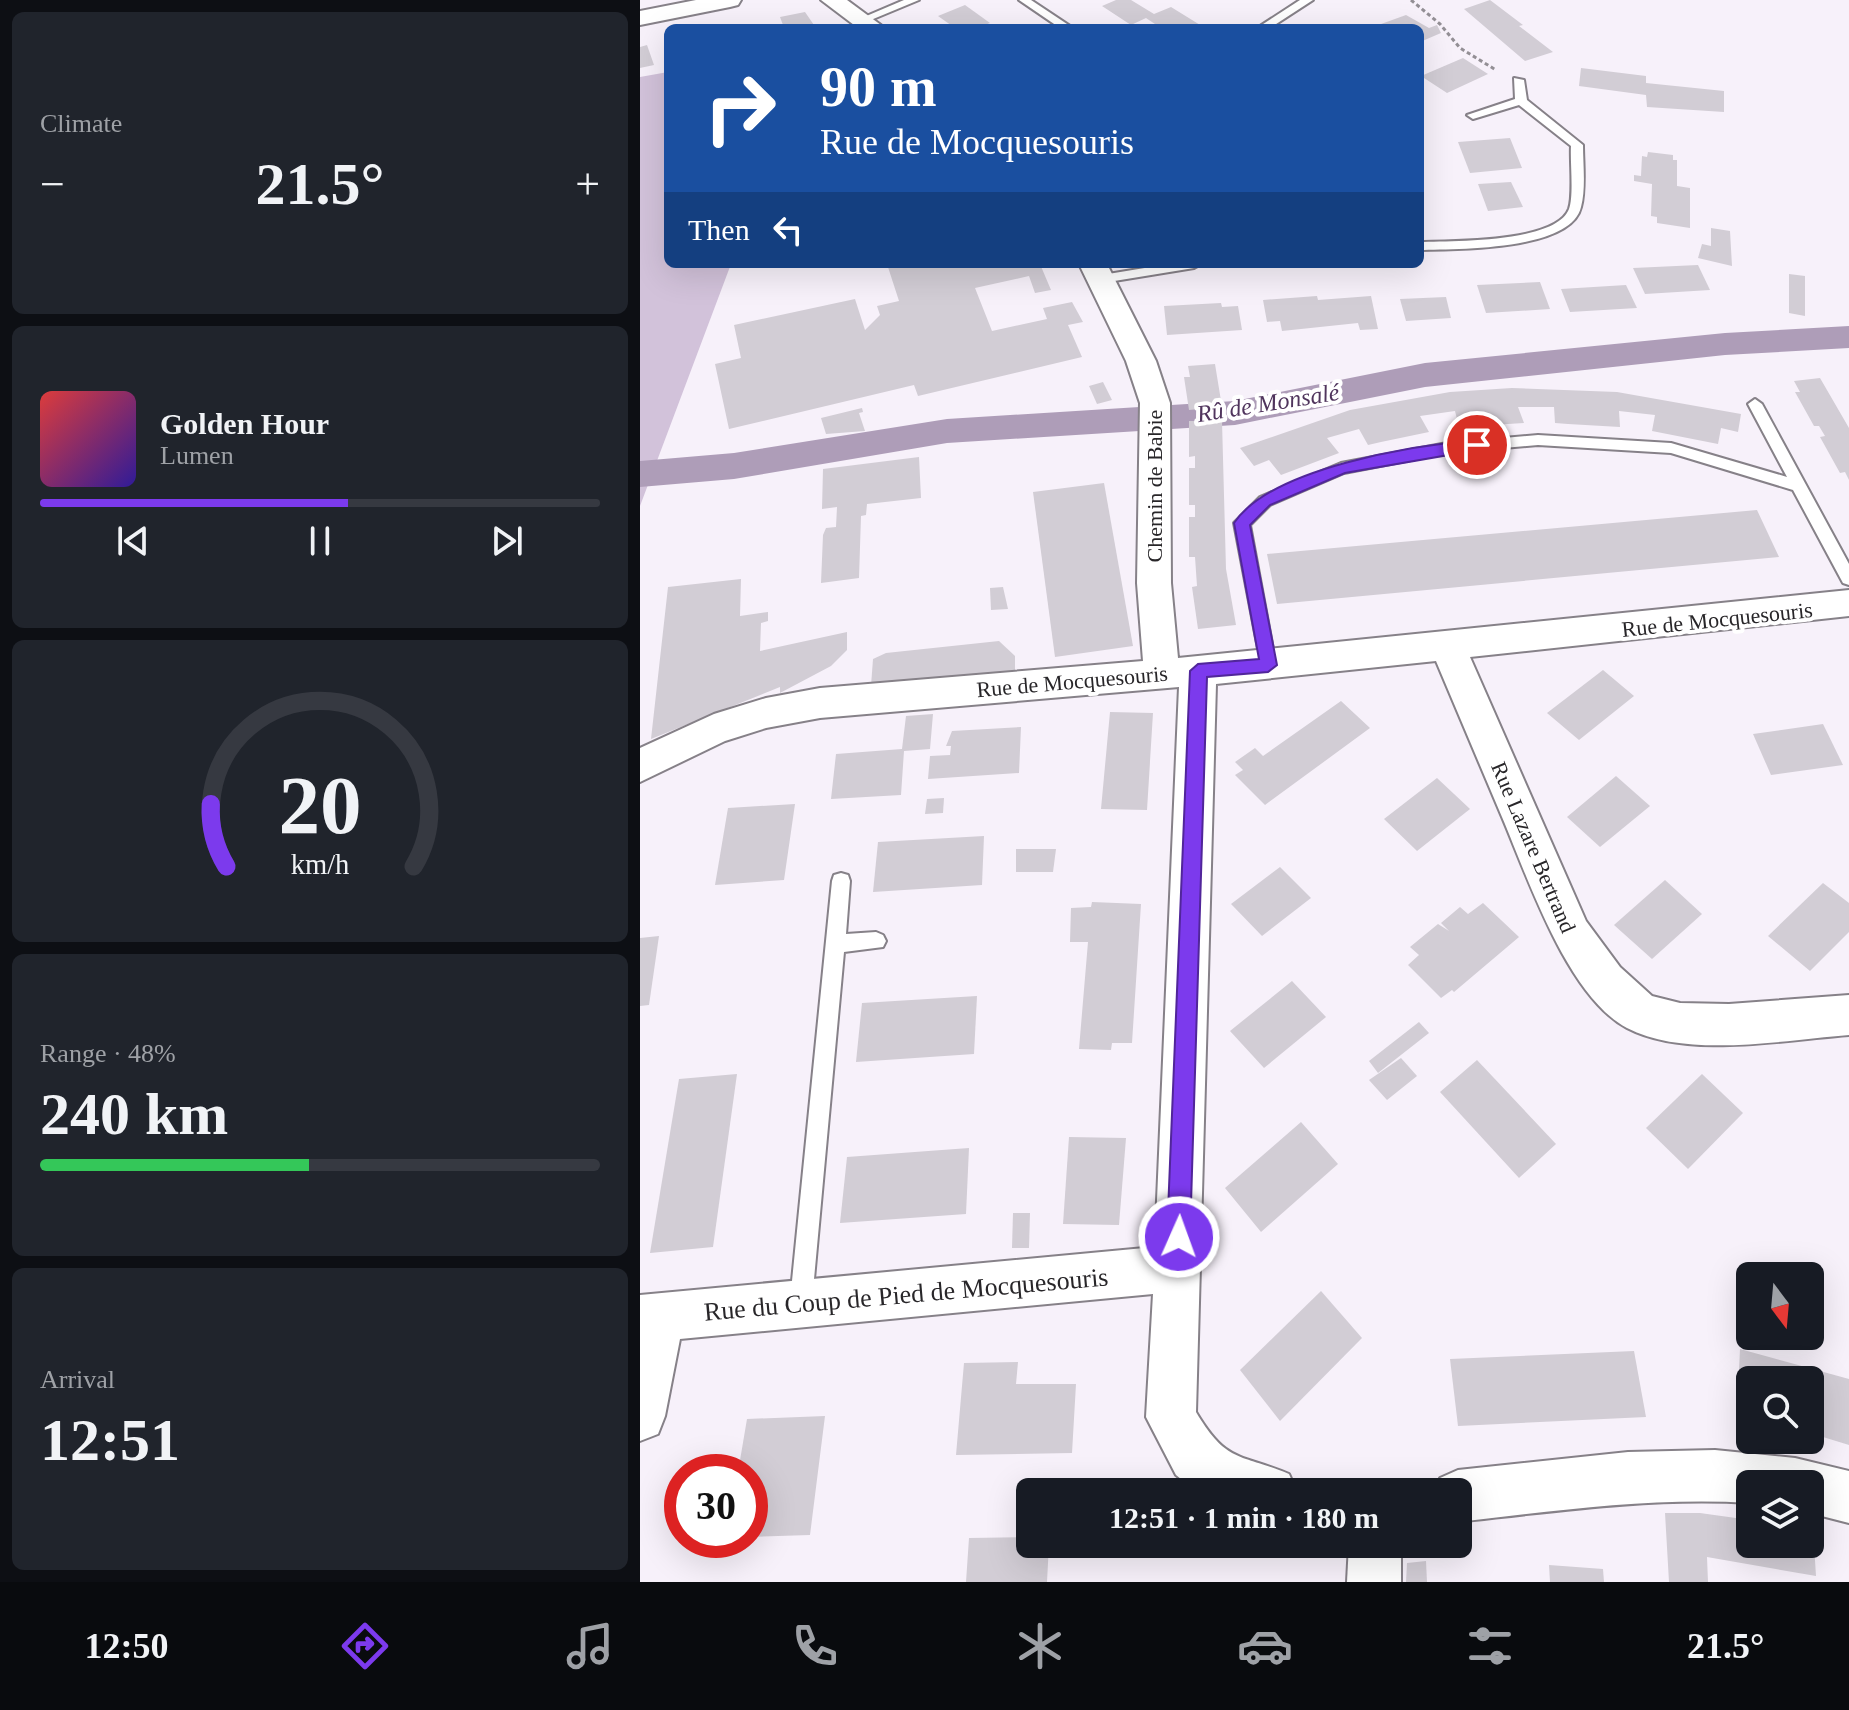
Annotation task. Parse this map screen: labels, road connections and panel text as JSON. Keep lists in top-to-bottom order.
{
  "streets": {
    "street": [
      "Chemin de Babie",
      "Rue de Mocquesouris",
      "Rue Lazare Bertrand",
      "Rue du Coup de Pied de Mocquesouris"
    ]
  },
  "crossings": [
    ["Chemin de Babie", "Rue de Mocquesouris"],
    ["Chemin de Babie", "Rue du Coup de Pied de Mocquesouris"],
    ["Rue de Mocquesouris", "Rue Lazare Bertrand"]
  ],
  "water": ["Rû de Monsalé"],
  "north": "bottom",
  "page": {
    "tile": [
      "Climate",
      ["Range · 48%", "240 km"],
      ["Arrival", "12:51"]
    ],
    "turn": ["90 m", "Rue de Mocquesouris"],
    "heat": ["−", "21.5°", "+"],
    "then": "Then",
    "song": ["Golden Hour", "Lumen"],
    "limit": "30",
    "trip": "12:51 · 1 min · 180 m",
    "tabs": ["12:50", "21.5°"],
    "gauge": ["20", "km/h"]
  }
}
